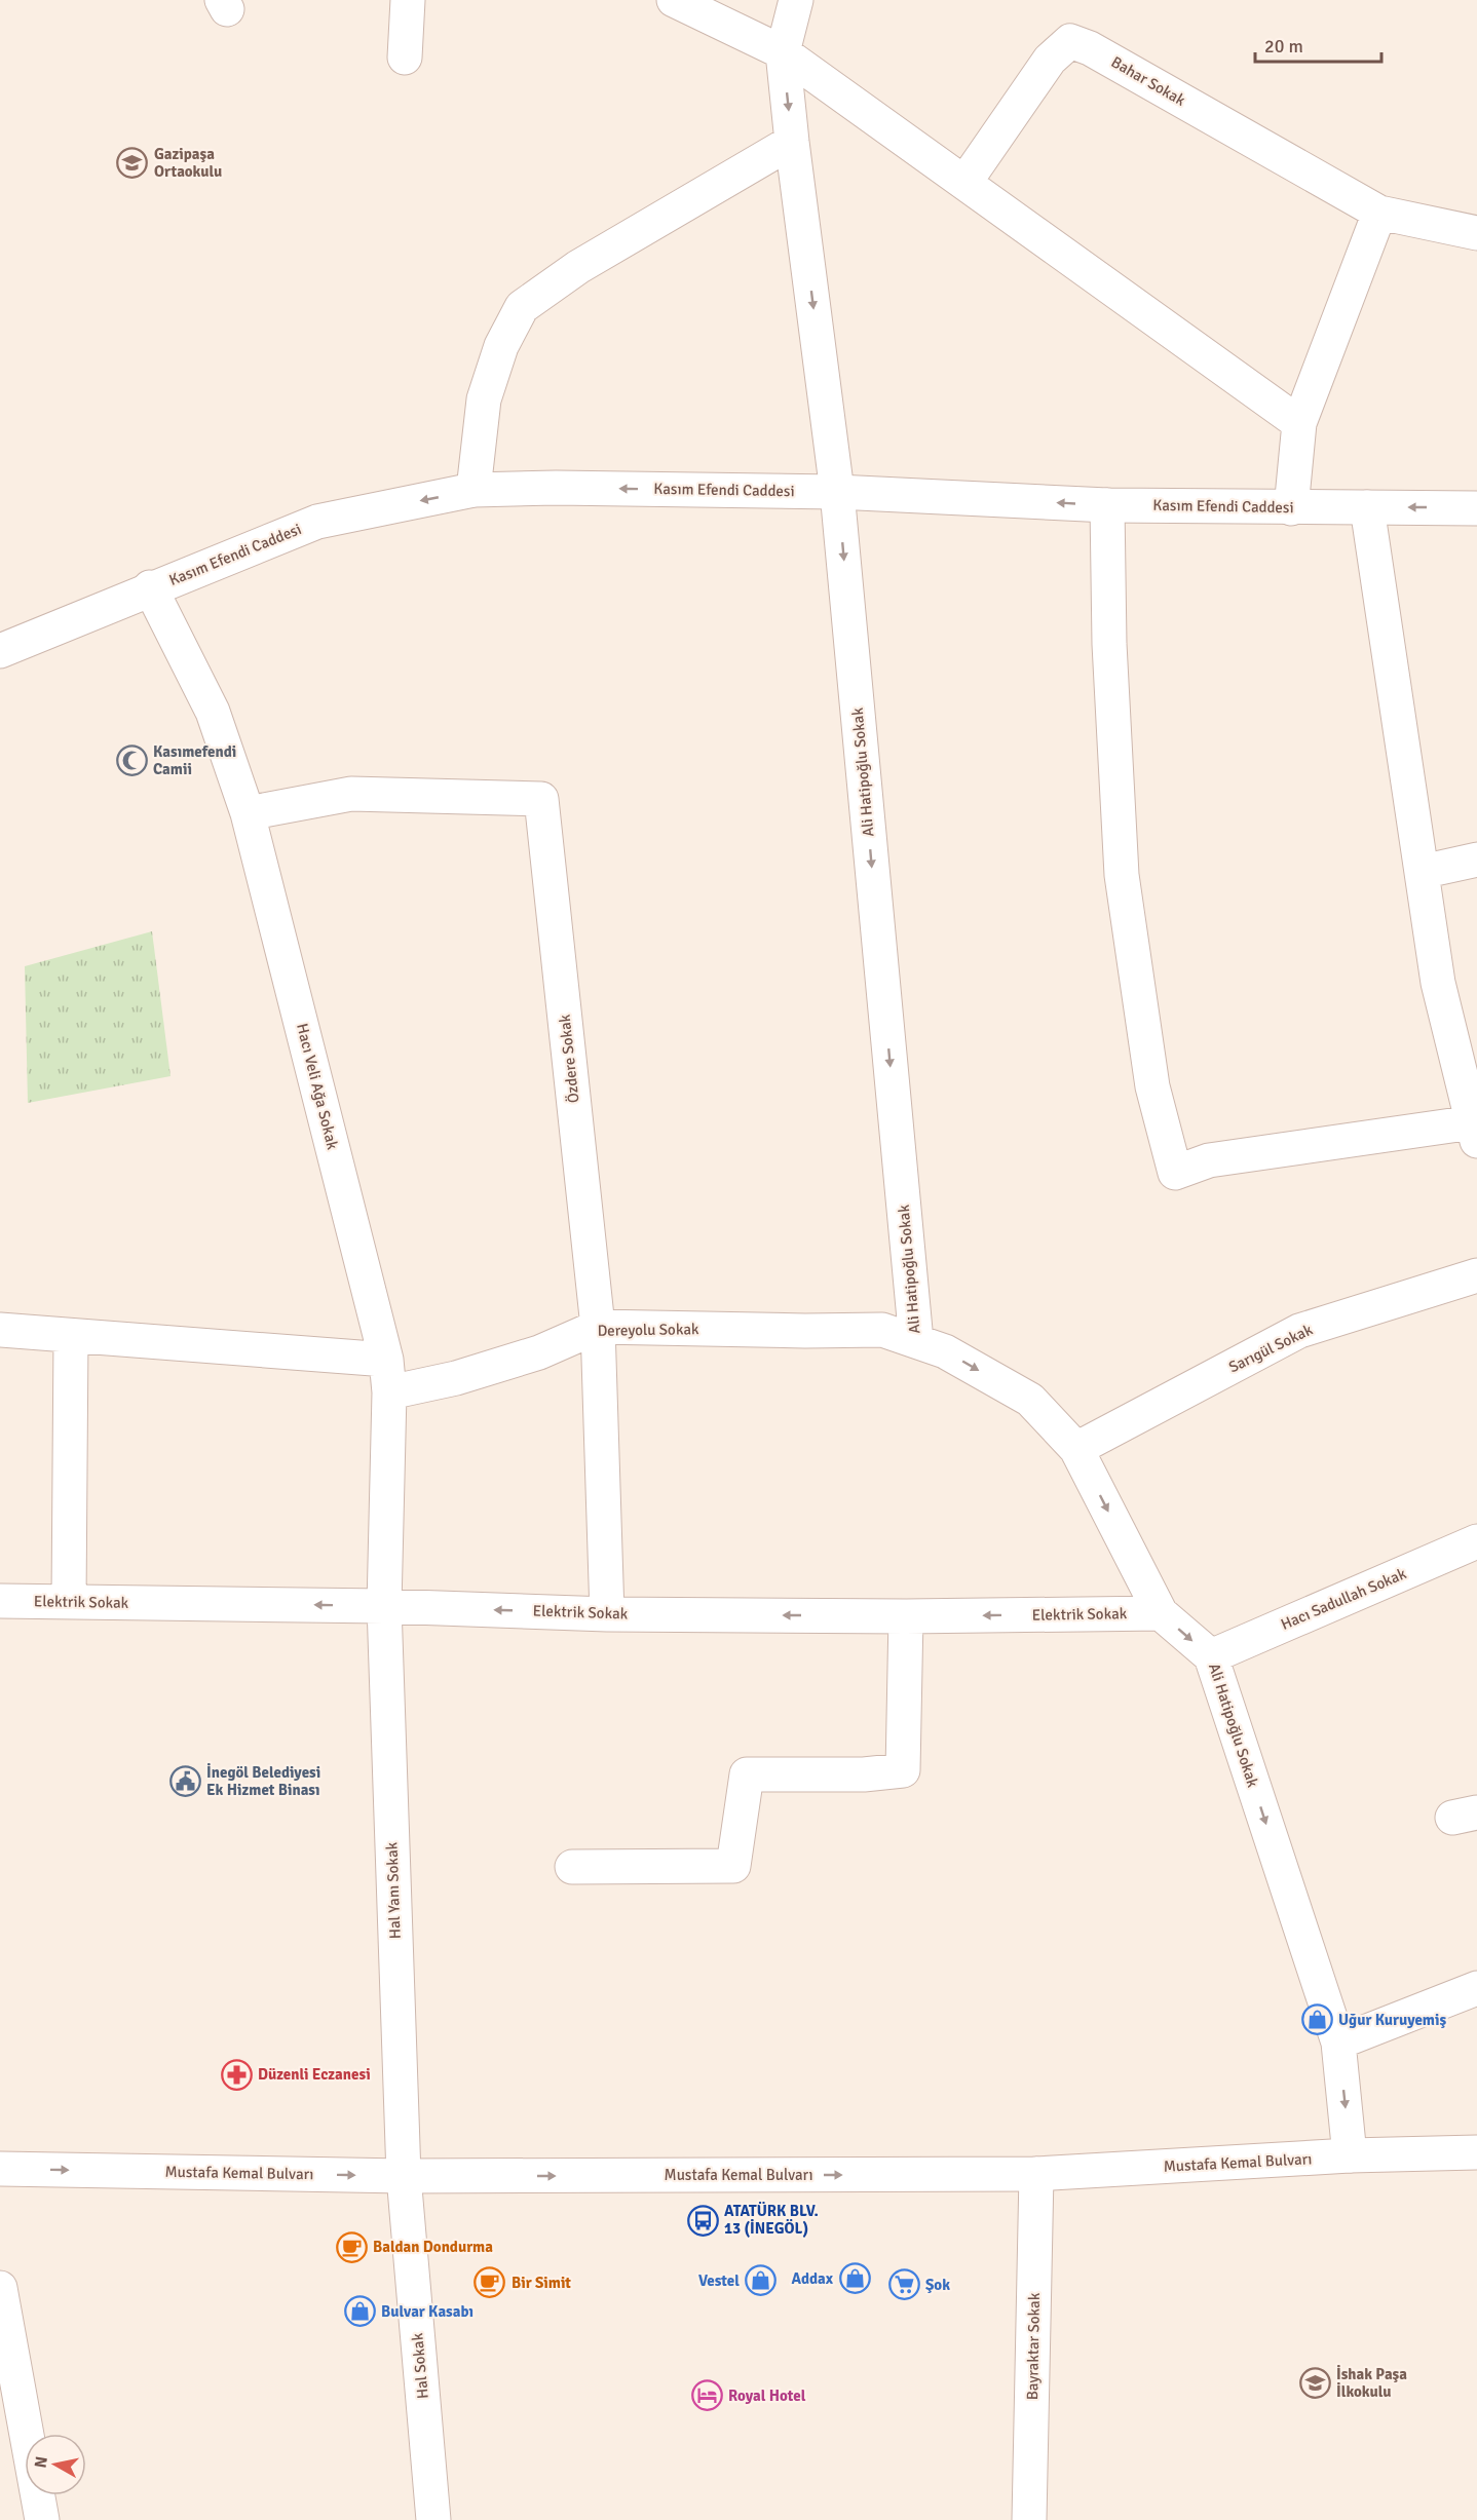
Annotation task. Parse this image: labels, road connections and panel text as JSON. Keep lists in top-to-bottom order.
{
  "streets": {
    "street": [
      "Bahar Sokak",
      "Kasım Efendi Caddesi",
      "Ali Hatipoğlu Sokak",
      "Özdere Sokak",
      "Hacı Veli Ağa Sokak",
      "Dereyolu Sokak",
      "Sarıgül Sokak",
      "Hacı Sadullah Sokak",
      "Elektrik Sokak",
      "Hal Yanı Sokak",
      "Mustafa Kemal Bulvarı",
      "Bayraktar Sokak",
      "Hal Sokak"
    ]
  },
  "crossings": [
    ["Kasım Efendi Caddesi", "Ali Hatipoğlu Sokak"],
    ["Kasım Efendi Caddesi", "Hacı Veli Ağa Sokak"],
    ["Ali Hatipoğlu Sokak", "Dereyolu Sokak"],
    ["Ali Hatipoğlu Sokak", "Sarıgül Sokak"],
    ["Ali Hatipoğlu Sokak", "Hacı Sadullah Sokak"],
    ["Ali Hatipoğlu Sokak", "Elektrik Sokak"],
    ["Ali Hatipoğlu Sokak", "Mustafa Kemal Bulvarı"],
    ["Özdere Sokak", "Hacı Veli Ağa Sokak"],
    ["Özdere Sokak", "Dereyolu Sokak"],
    ["Özdere Sokak", "Elektrik Sokak"],
    ["Hacı Veli Ağa Sokak", "Dereyolu Sokak"],
    ["Hacı Veli Ağa Sokak", "Elektrik Sokak"],
    ["Hacı Veli Ağa Sokak", "Hal Yanı Sokak"],
    ["Elektrik Sokak", "Hal Yanı Sokak"],
    ["Hal Yanı Sokak", "Mustafa Kemal Bulvarı"],
    ["Hal Yanı Sokak", "Hal Sokak"],
    ["Mustafa Kemal Bulvarı", "Bayraktar Sokak"],
    ["Mustafa Kemal Bulvarı", "Hal Sokak"]
  ],
  "one_way": [
    "Kasım Efendi Caddesi",
    "Ali Hatipoğlu Sokak",
    "Elektrik Sokak",
    "Mustafa Kemal Bulvarı"
  ],
  "places": {
    "school or university": ["Gazipaşa Ortaokulu", "İshak Paşa İlkokulu"],
    "mosque": ["Kasımefendi Camii"],
    "public building": ["İnegöl Belediyesi Ek Hizmet Binası"],
    "shop": [
      "Uğur Kuruyemiş",
      "Addax",
      "Vestel",
      "Bulvar Kasabı"
    ],
    "pharmacy": ["Düzenli Eczanesi"],
    "bus stop": ["ATATÜRK BLV. 13 (İNEGÖL)"],
    "cafe": ["Baldan Dondurma", "Bir Simit"],
    "supermarket": ["Şok"],
    "hotel": ["Royal Hotel"]
  },
  "scale_bar": "20 m",
  "north": "left"
}
